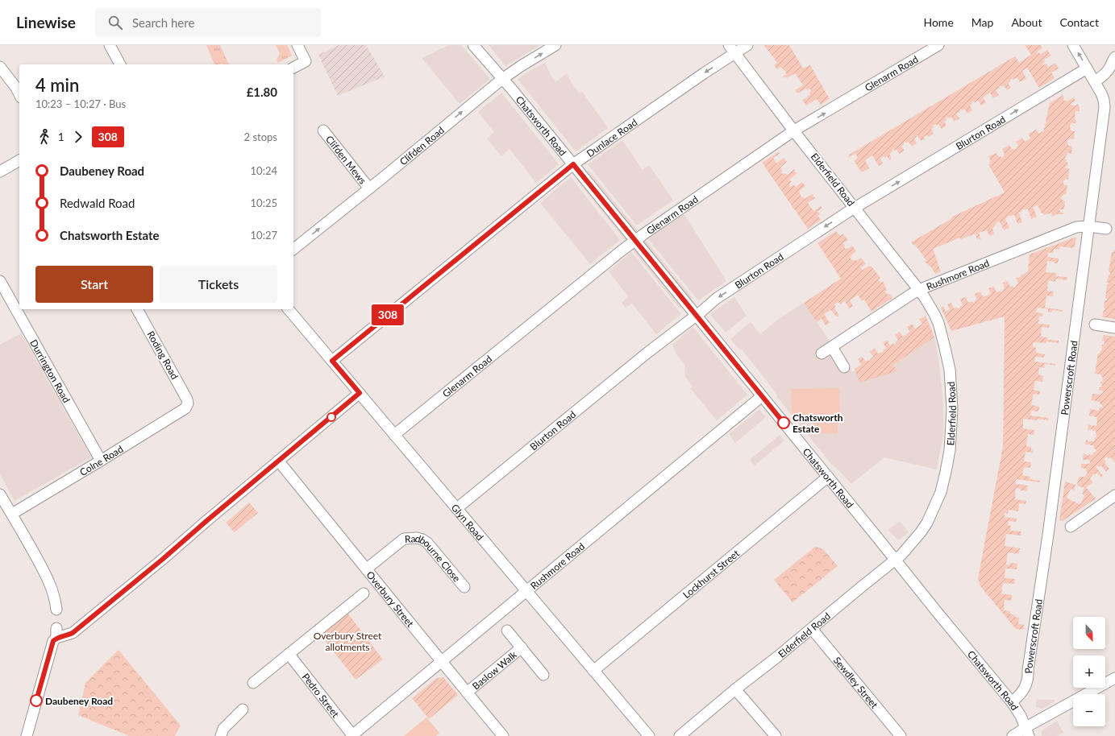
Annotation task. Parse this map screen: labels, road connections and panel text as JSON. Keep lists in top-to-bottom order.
{
  "streets": {
    "street": [
      "Glenarm Road",
      "Chatsworth Road",
      "Blurton Road",
      "Dunlace Road",
      "Clifden Road",
      "Clifden Mews",
      "Elderfield Road",
      "Rushmore Road",
      "Roding Road",
      "Durrington Road",
      "Powerscroft Road",
      "Colne Road",
      "Glyn Road",
      "Radbourne Close",
      "Lockhurst Street",
      "Overbury Street",
      "Baslow Walk",
      "Sewdley Street",
      "Pedro Street"
    ]
  },
  "crossings": [
    ["Glenarm Road", "Chatsworth Road"],
    ["Glenarm Road", "Elderfield Road"],
    ["Glenarm Road", "Glyn Road"],
    ["Chatsworth Road", "Blurton Road"],
    ["Chatsworth Road", "Dunlace Road"],
    ["Chatsworth Road", "Clifden Road"],
    ["Chatsworth Road", "Elderfield Road"],
    ["Chatsworth Road", "Rushmore Road"],
    ["Chatsworth Road", "Powerscroft Road"],
    ["Chatsworth Road", "Lockhurst Street"],
    ["Blurton Road", "Elderfield Road"],
    ["Blurton Road", "Powerscroft Road"],
    ["Blurton Road", "Glyn Road"],
    ["Dunlace Road", "Elderfield Road"],
    ["Dunlace Road", "Glyn Road"],
    ["Clifden Road", "Clifden Mews"],
    ["Elderfield Road", "Rushmore Road"],
    ["Elderfield Road", "Sewdley Street"],
    ["Rushmore Road", "Powerscroft Road"],
    ["Rushmore Road", "Glyn Road"],
    ["Rushmore Road", "Overbury Street"],
    ["Rushmore Road", "Pedro Street"],
    ["Roding Road", "Colne Road"],
    ["Durrington Road", "Colne Road"],
    ["Glyn Road", "Lockhurst Street"],
    ["Radbourne Close", "Overbury Street"],
    ["Overbury Street", "Baslow Walk"]
  ],
  "one_way": ["Dunlace Road", "Clifden Road"],
  "parks": ["Overbury Street allotments"],
  "places": ["Chatsworth Estate", "Daubeney Road"],
  "lines": ["bus line 308"],
  "north": "bottom",
  "page": {
    "header": "Linewise",
    "search": "Search here",
    "nav": [
      "Home",
      "Map",
      "About",
      "Contact"
    ],
    "on_map": "308",
    "heading": ["4 min", "10:23 – 10:27 · Bus", "£1.80"],
    "legs": ["1", "308", "2 stops"],
    "list": [
      {
        "name": "Daubeney Road",
        "value": "10:24"
      },
      {
        "name": "Redwald Road",
        "value": "10:25"
      },
      {
        "name": "Chatsworth Estate",
        "value": "10:27"
      }
    ],
    "buttons": ["Start", "Tickets"],
    "map_buttons": ["+", "−"]
  }
}
